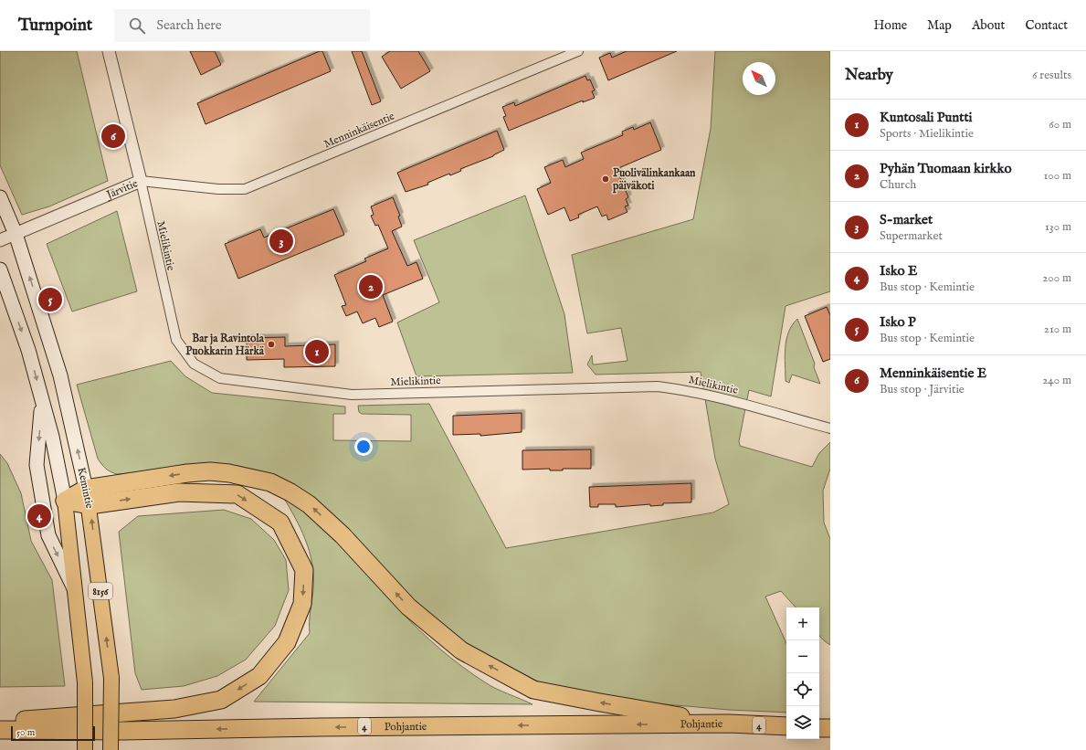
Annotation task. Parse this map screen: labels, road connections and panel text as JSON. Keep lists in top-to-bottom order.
{
  "streets": {
    "highway": ["Pohjantie", "4"],
    "main road": ["Kemintie", "8156"],
    "street": ["Menninkäisentie", "Järvitie", "Mielikintie"]
  },
  "crossings": [
    ["Menninkäisentie", "Järvitie"],
    ["Menninkäisentie", "Mielikintie"],
    ["Järvitie", "Mielikintie"],
    ["Järvitie", "Kemintie"]
  ],
  "one_way": ["Pohjantie"],
  "places": ["Puolivälinkankaan päiväkoti", "Bar ja Ravintola Puokkarin Härkä"],
  "scale_bar": "50 m",
  "north": "top left",
  "page": {
    "header": "Turnpoint",
    "search": "Search here",
    "nav": [
      "Home",
      "Map",
      "About",
      "Contact"
    ],
    "heading": ["Nearby", "6 results"],
    "list": [
      {
        "mark": "1",
        "name": "Kuntosali Puntti",
        "note": "Sports · Mielikintie",
        "value": "60 m"
      },
      {
        "mark": "2",
        "name": "Pyhän Tuomaan kirkko",
        "note": "Church",
        "value": "100 m"
      },
      {
        "mark": "3",
        "name": "S-market",
        "note": "Supermarket",
        "value": "130 m"
      },
      {
        "mark": "4",
        "name": "Isko E",
        "note": "Bus stop · Kemintie",
        "value": "200 m"
      },
      {
        "mark": "5",
        "name": "Isko P",
        "note": "Bus stop · Kemintie",
        "value": "210 m"
      },
      {
        "mark": "6",
        "name": "Menninkäisentie E",
        "note": "Bus stop · Järvitie",
        "value": "240 m"
      }
    ],
    "pins": [
      "6",
      "3",
      "2",
      "5",
      "1",
      "4"
    ],
    "map_buttons": ["+", "−"],
    "scale": "50 m"
  }
}
